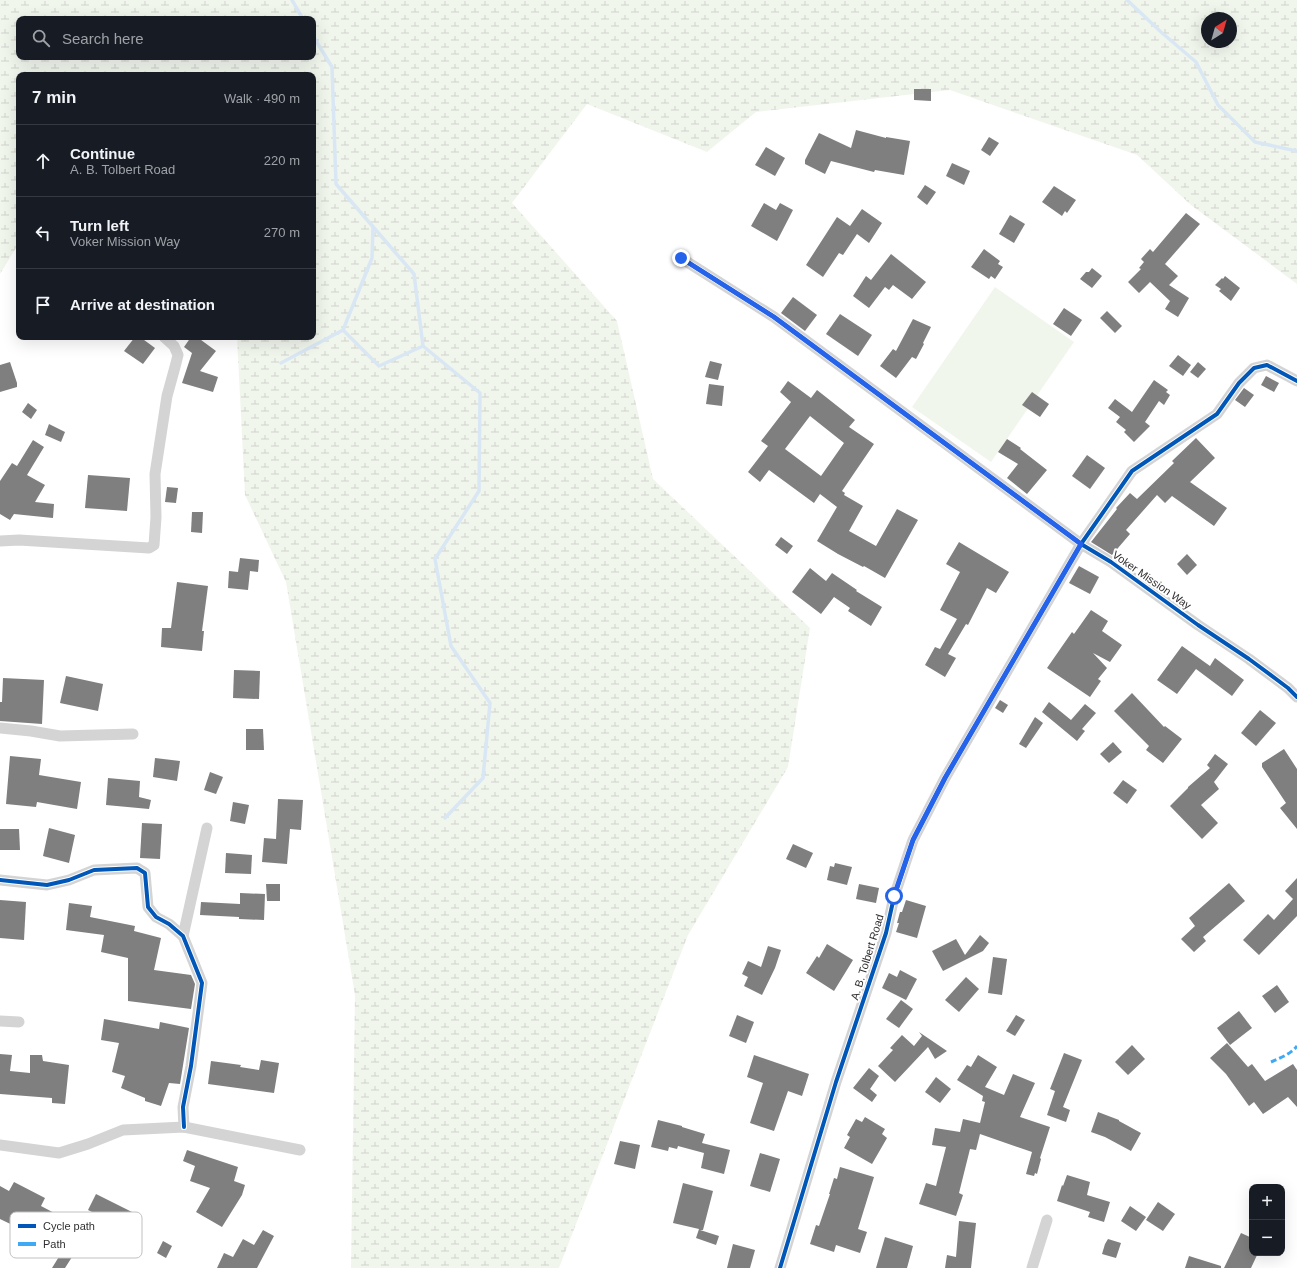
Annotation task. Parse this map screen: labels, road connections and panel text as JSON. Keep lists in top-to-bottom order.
{
  "streets": {
    "street": ["Voker Mission Way", "A. B. Tolbert Road"]
  },
  "crossings": [
    ["Voker Mission Way", "A. B. Tolbert Road"]
  ],
  "legend": ["Cycle path", "Path"],
  "north": "top right",
  "page": {
    "search": "Search here",
    "heading": ["7 min", "Walk · 490 m"],
    "list": [
      ["Continue", "A. B. Tolbert Road", "220 m"],
      ["Turn left", "Voker Mission Way", "270 m"],
      "Arrive at destination"
    ],
    "map_buttons": ["+", "−"]
  }
}
